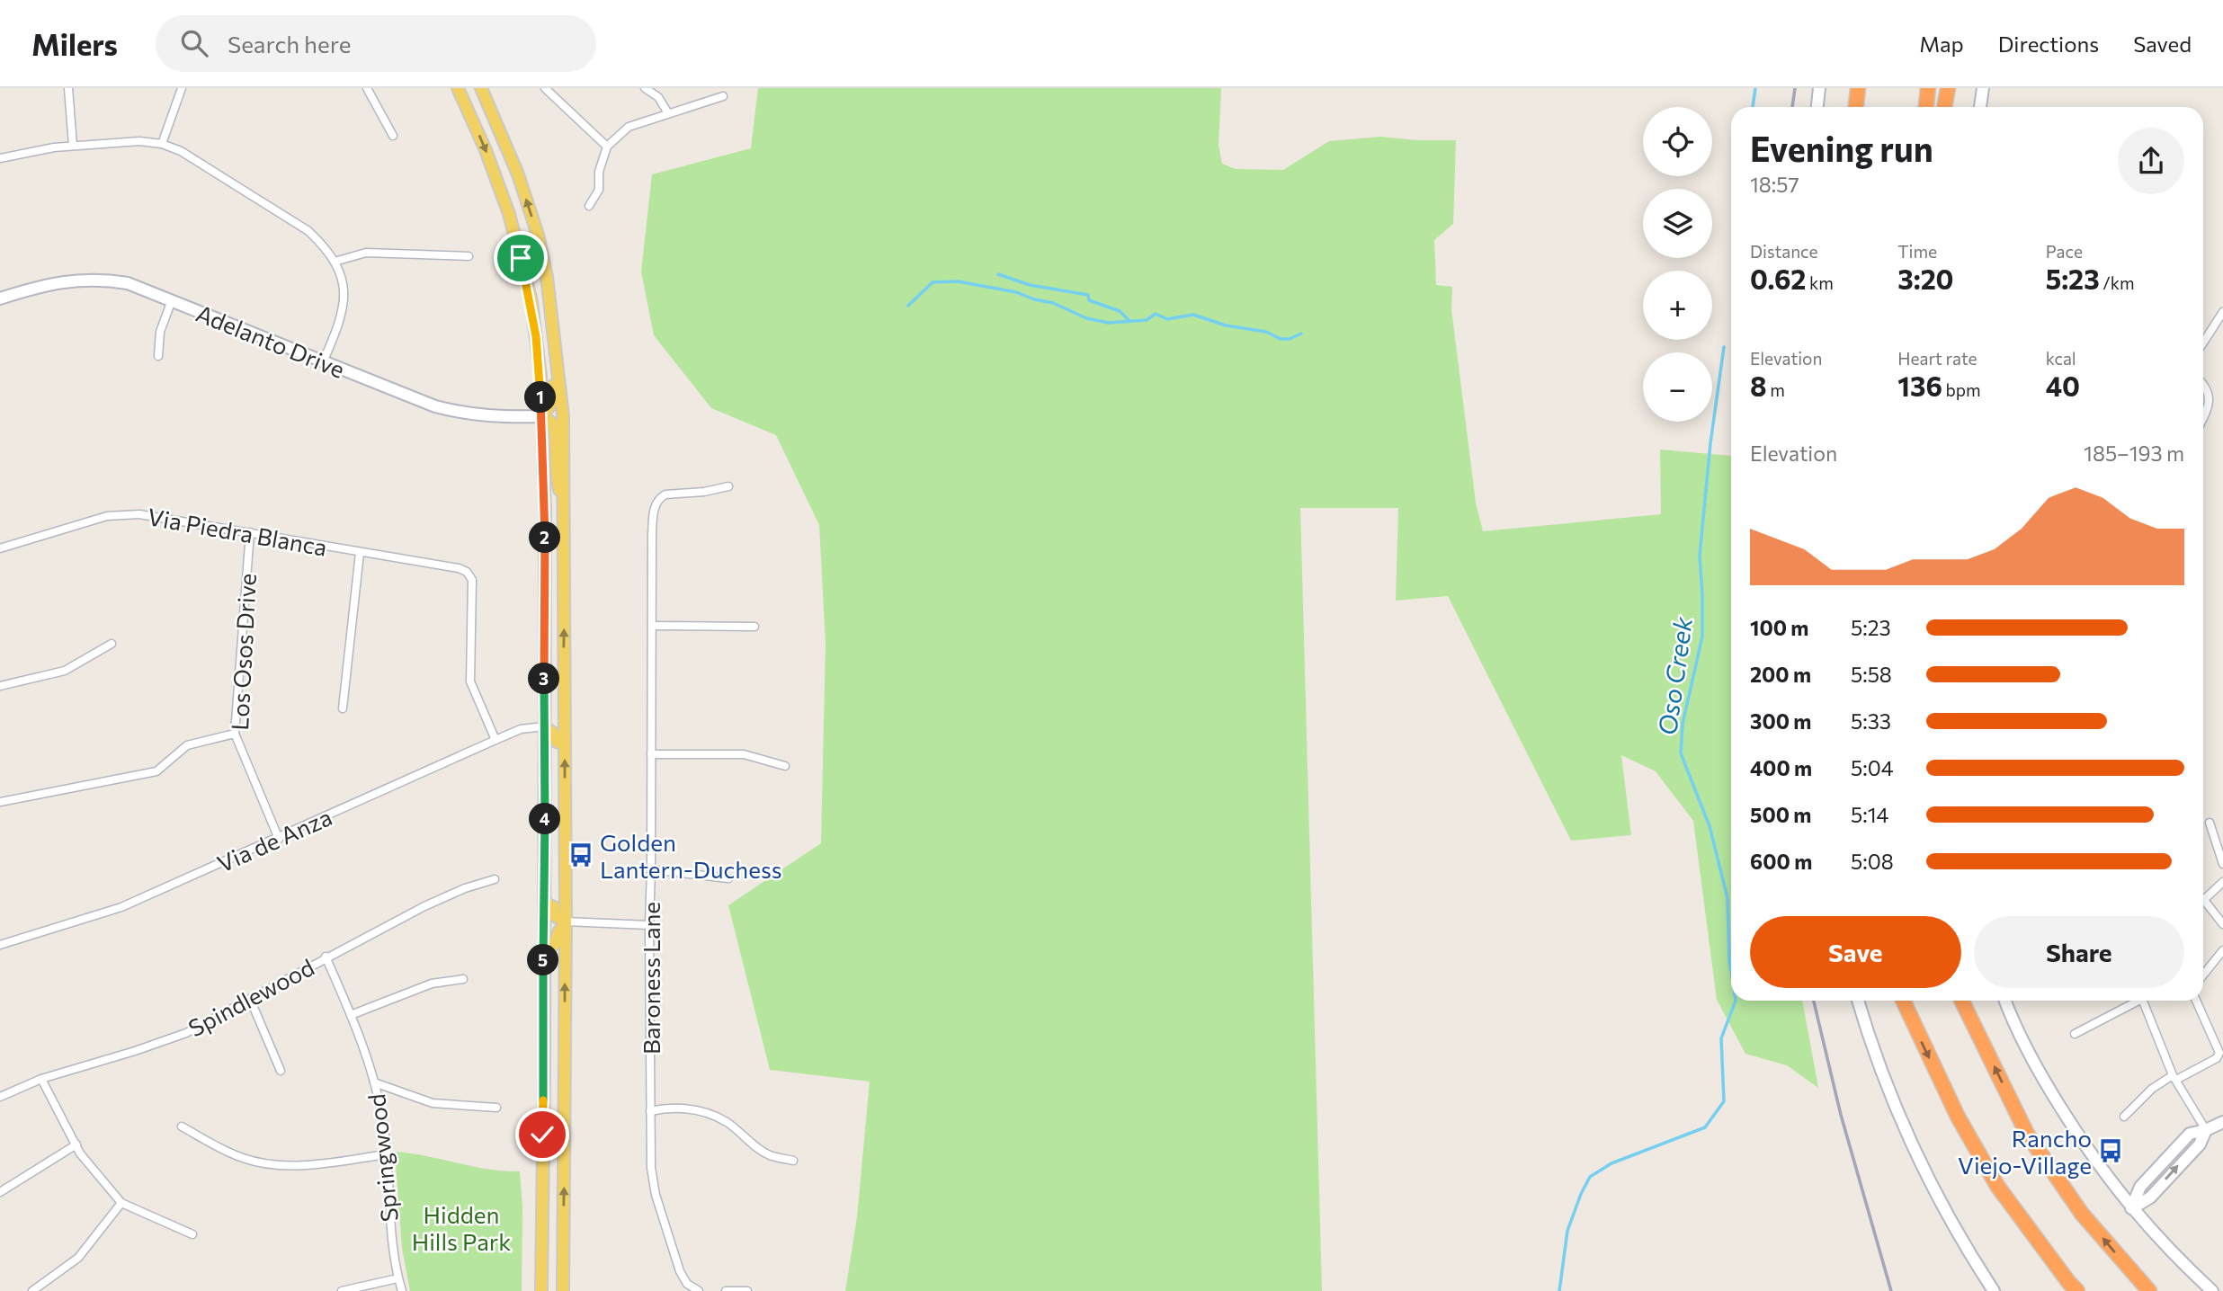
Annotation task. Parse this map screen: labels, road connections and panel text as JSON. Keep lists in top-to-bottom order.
{
  "streets": {
    "street": [
      "Adelanto Drive",
      "Via Piedra Blanca",
      "Los Osos Drive",
      "Via de Anza",
      "Baroness Lane",
      "Spindlewood",
      "Springwood"
    ]
  },
  "crossings": [
    ["Via Piedra Blanca", "Los Osos Drive"],
    ["Via Piedra Blanca", "Via de Anza"],
    ["Los Osos Drive", "Via de Anza"],
    ["Spindlewood", "Springwood"]
  ],
  "water": ["Oso Creek"],
  "parks": ["Hidden Hills Park"],
  "places": {
    "bus stop": ["Golden Lantern-Duchess", "Rancho Viejo-Village"]
  },
  "page": {
    "header": "Milers",
    "search": "Search here",
    "nav": ["Map", "Directions", "Saved"],
    "map_buttons": ["+", "−"],
    "heading": ["Evening run", "18:57"],
    "stats": [
      ["Distance", "0.62 km"],
      ["Time", "3:20"],
      ["Pace", "5:23 /km"],
      ["Elevation", "8 m"],
      ["Heart rate", "136 bpm"],
      ["kcal", "40"]
    ],
    "pins": [
      "1",
      "2",
      "3",
      "4",
      "5"
    ],
    "chart": ["Elevation", "185–193 m"],
    "list": [
      {
        "name": "100 m",
        "note": "5:23"
      },
      {
        "name": "200 m",
        "note": "5:58"
      },
      {
        "name": "300 m",
        "note": "5:33"
      },
      {
        "name": "400 m",
        "note": "5:04"
      },
      {
        "name": "500 m",
        "note": "5:14"
      },
      {
        "name": "600 m",
        "note": "5:08"
      }
    ],
    "buttons": ["Save", "Share"]
  }
}
